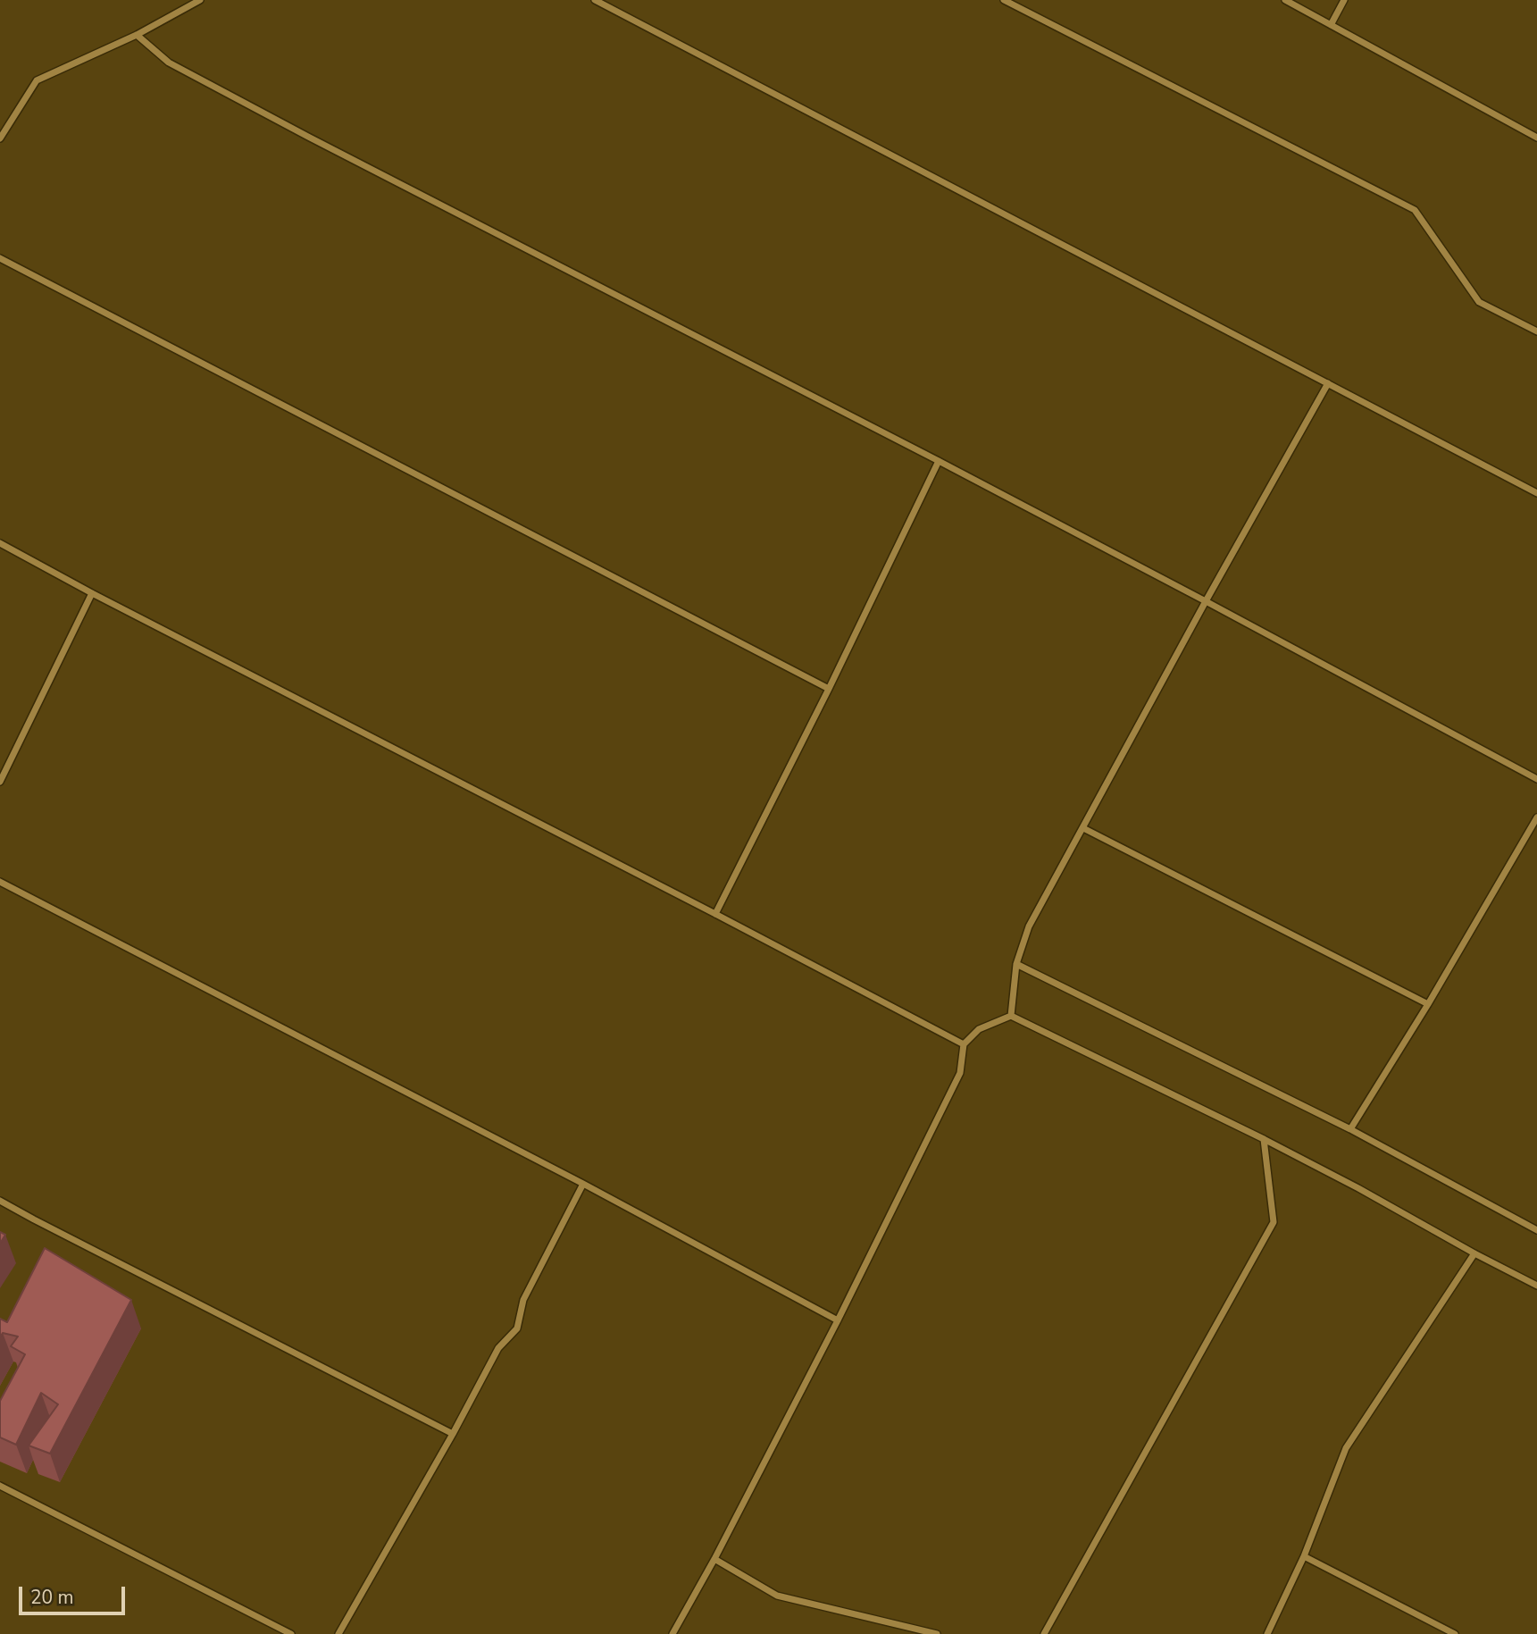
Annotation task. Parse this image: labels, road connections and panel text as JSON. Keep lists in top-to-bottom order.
{
  "scale_bar": "20 m"
}
